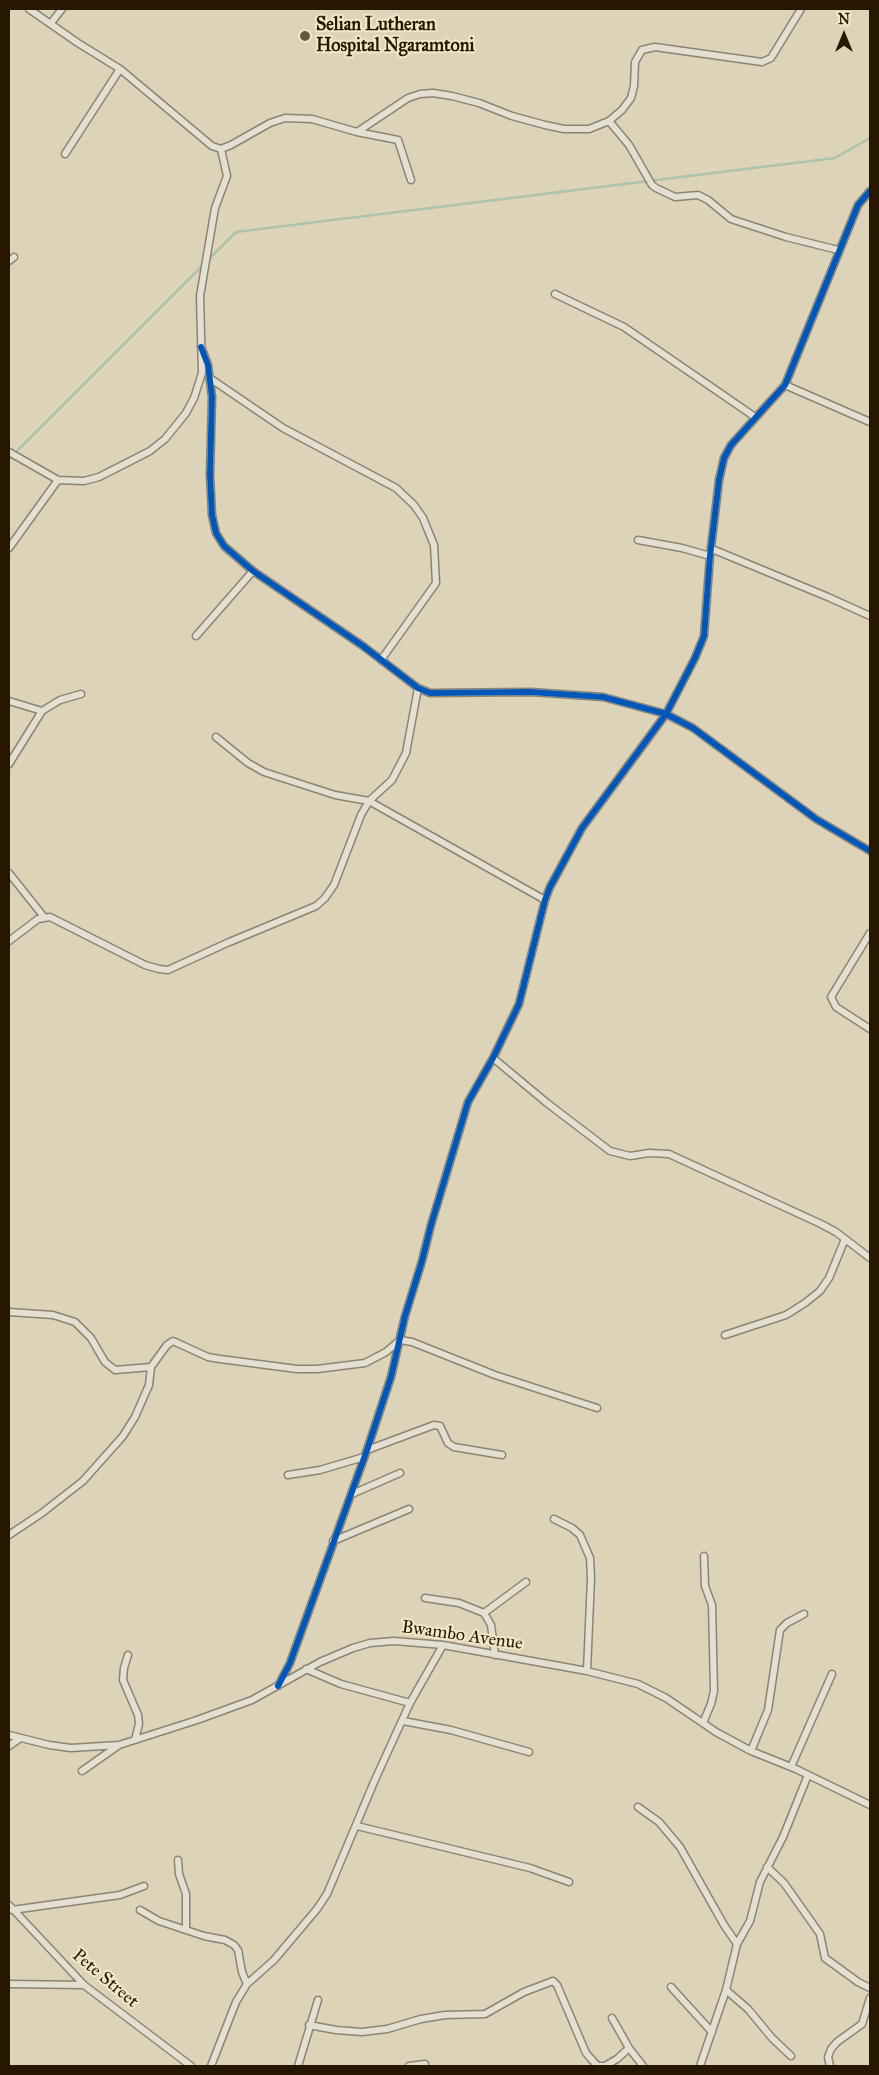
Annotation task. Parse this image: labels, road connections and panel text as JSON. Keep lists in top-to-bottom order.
{
  "streets": {
    "street": ["Bwambo Avenue", "Pete Street"]
  },
  "places": ["Selian Lutheran Hospital Ngaramtoni"],
  "north": "top"
}
